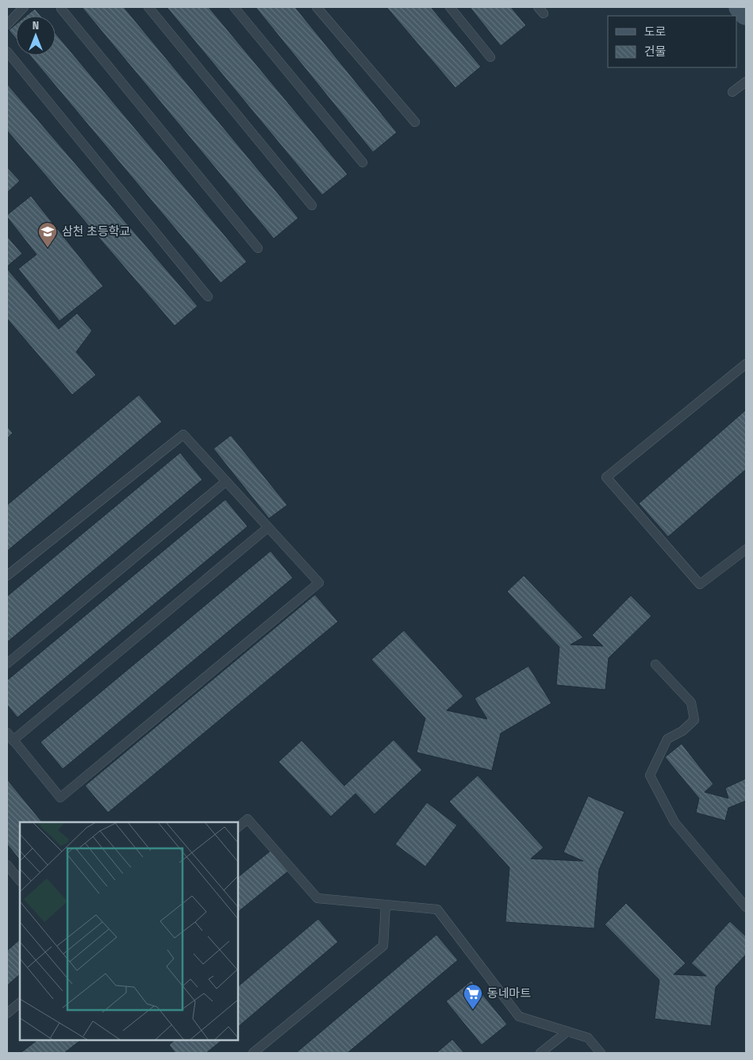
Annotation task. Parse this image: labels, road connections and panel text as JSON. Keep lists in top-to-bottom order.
{
  "places": {
    "school or university": ["삼천 초등학교"],
    "supermarket": ["동네마트"]
  },
  "legend": ["도로", "건물"],
  "north": "top"
}
